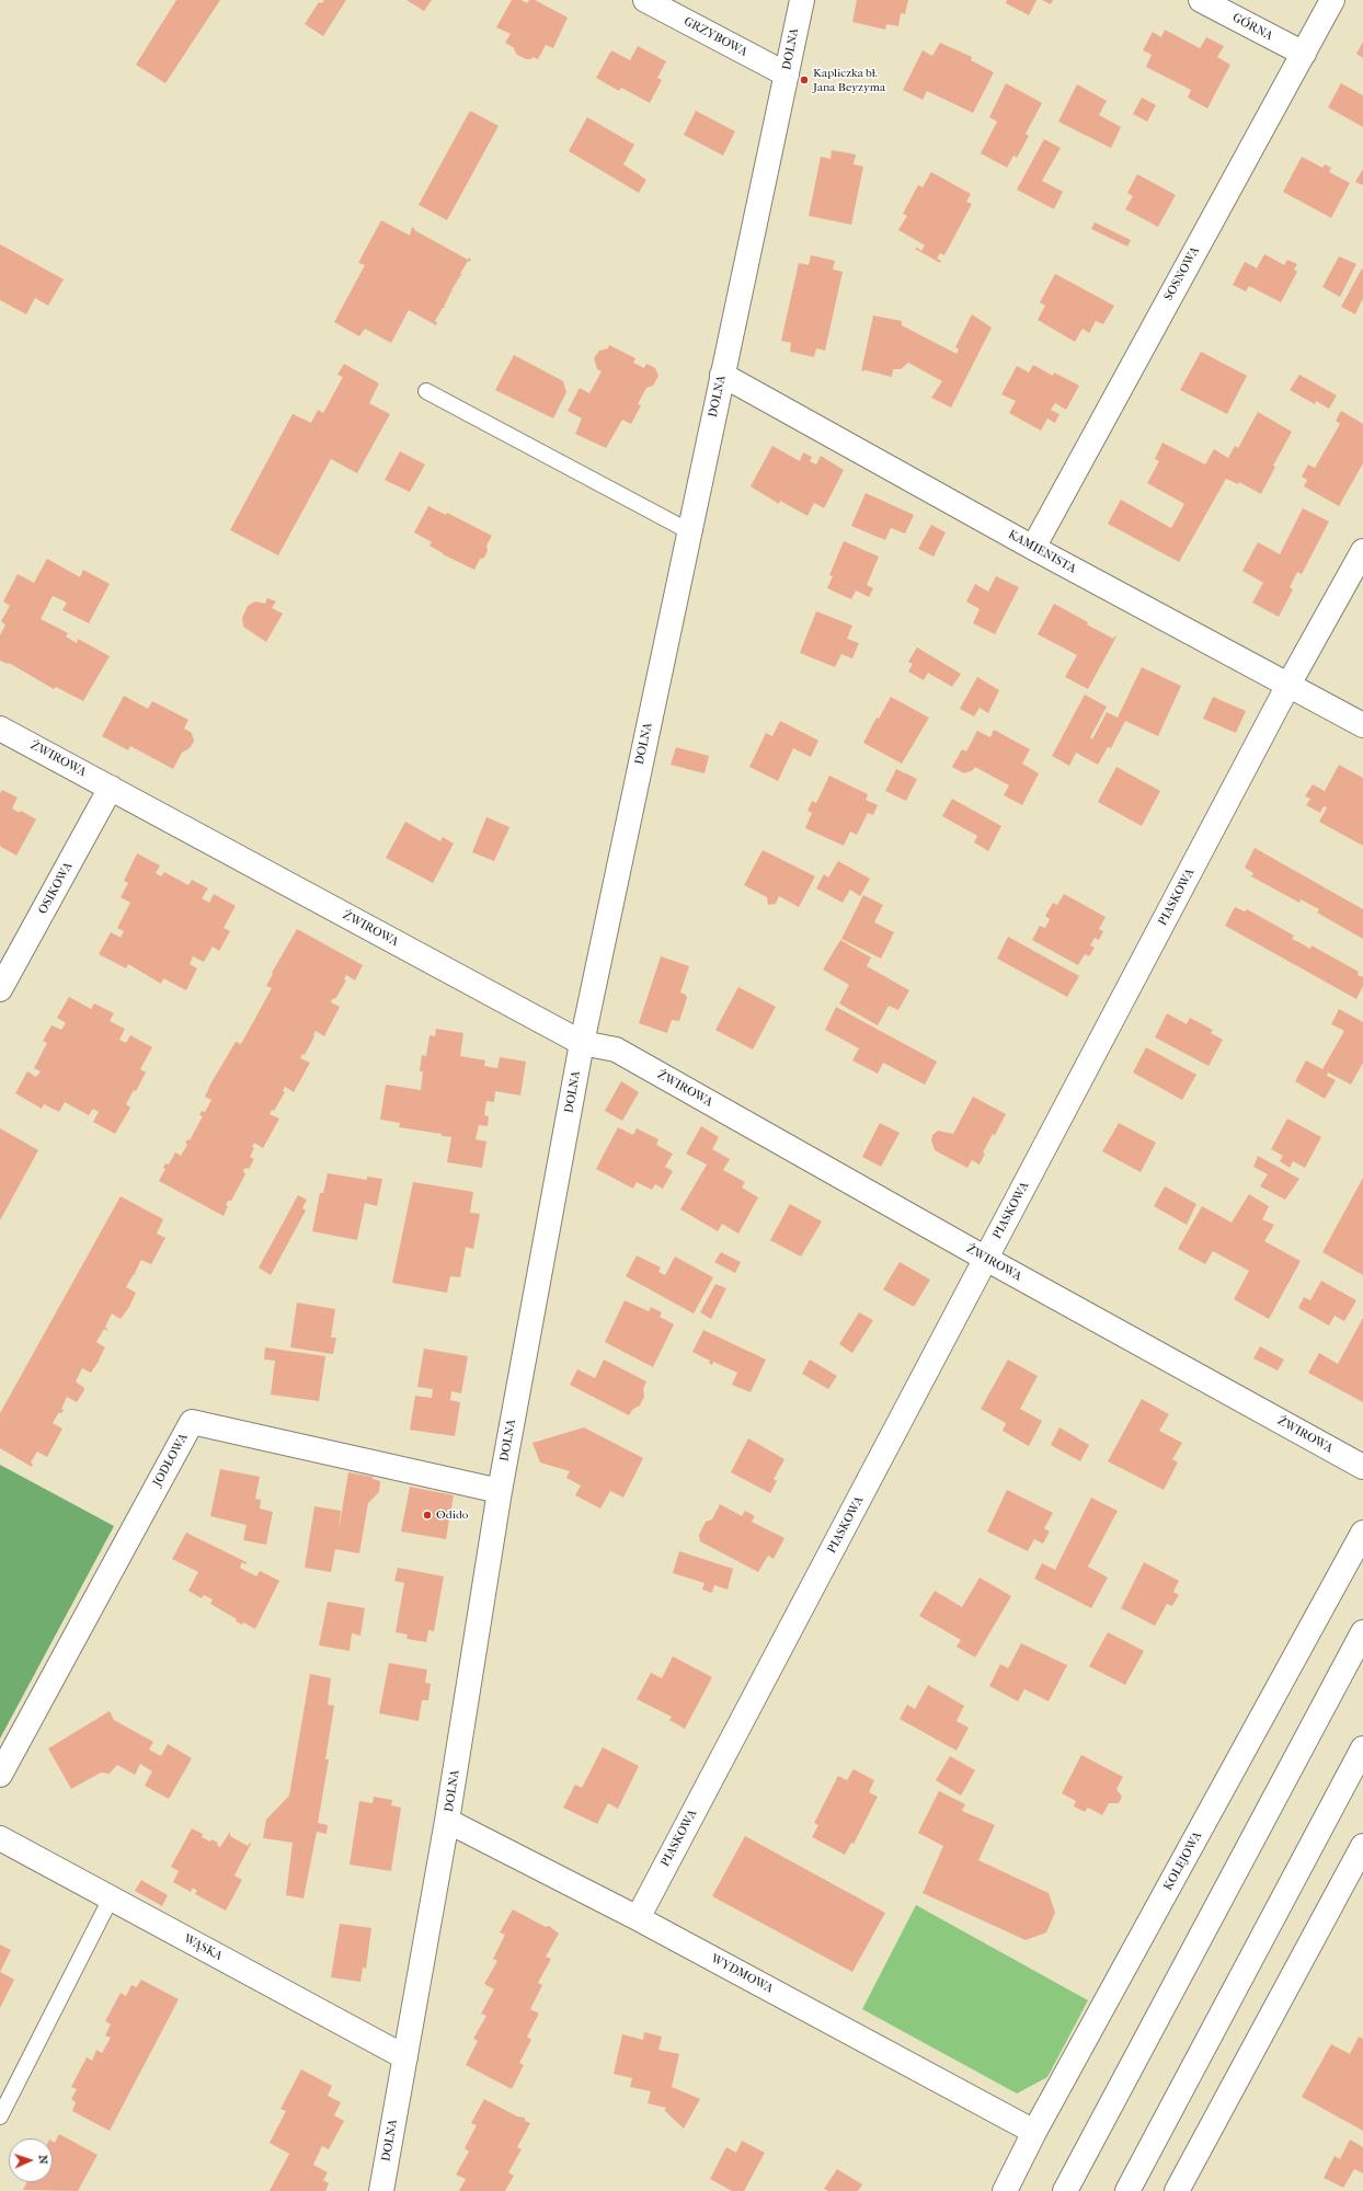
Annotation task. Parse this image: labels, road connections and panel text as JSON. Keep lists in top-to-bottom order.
{
  "streets": {
    "main road": [
      "GÓRNA",
      "GRZYBOWA",
      "DOLNA",
      "SOSNOWA",
      "KAMIENISTA",
      "ŻWIROWA",
      "OSIKOWA",
      "PIASKOWA",
      "JODŁOWA",
      "KOLEJOWA",
      "WĄSKA",
      "WYDMOWA"
    ]
  },
  "crossings": [
    ["GÓRNA", "SOSNOWA"],
    ["GRZYBOWA", "DOLNA"],
    ["DOLNA", "KAMIENISTA"],
    ["DOLNA", "ŻWIROWA"],
    ["DOLNA", "JODŁOWA"],
    ["DOLNA", "WĄSKA"],
    ["DOLNA", "WYDMOWA"],
    ["SOSNOWA", "KAMIENISTA"],
    ["KAMIENISTA", "PIASKOWA"],
    ["ŻWIROWA", "OSIKOWA"],
    ["ŻWIROWA", "PIASKOWA"],
    ["PIASKOWA", "WYDMOWA"],
    ["KOLEJOWA", "WYDMOWA"]
  ],
  "places": ["Kapliczka bł. Jana Beyzyma", "Odido"],
  "north": "right"
}
